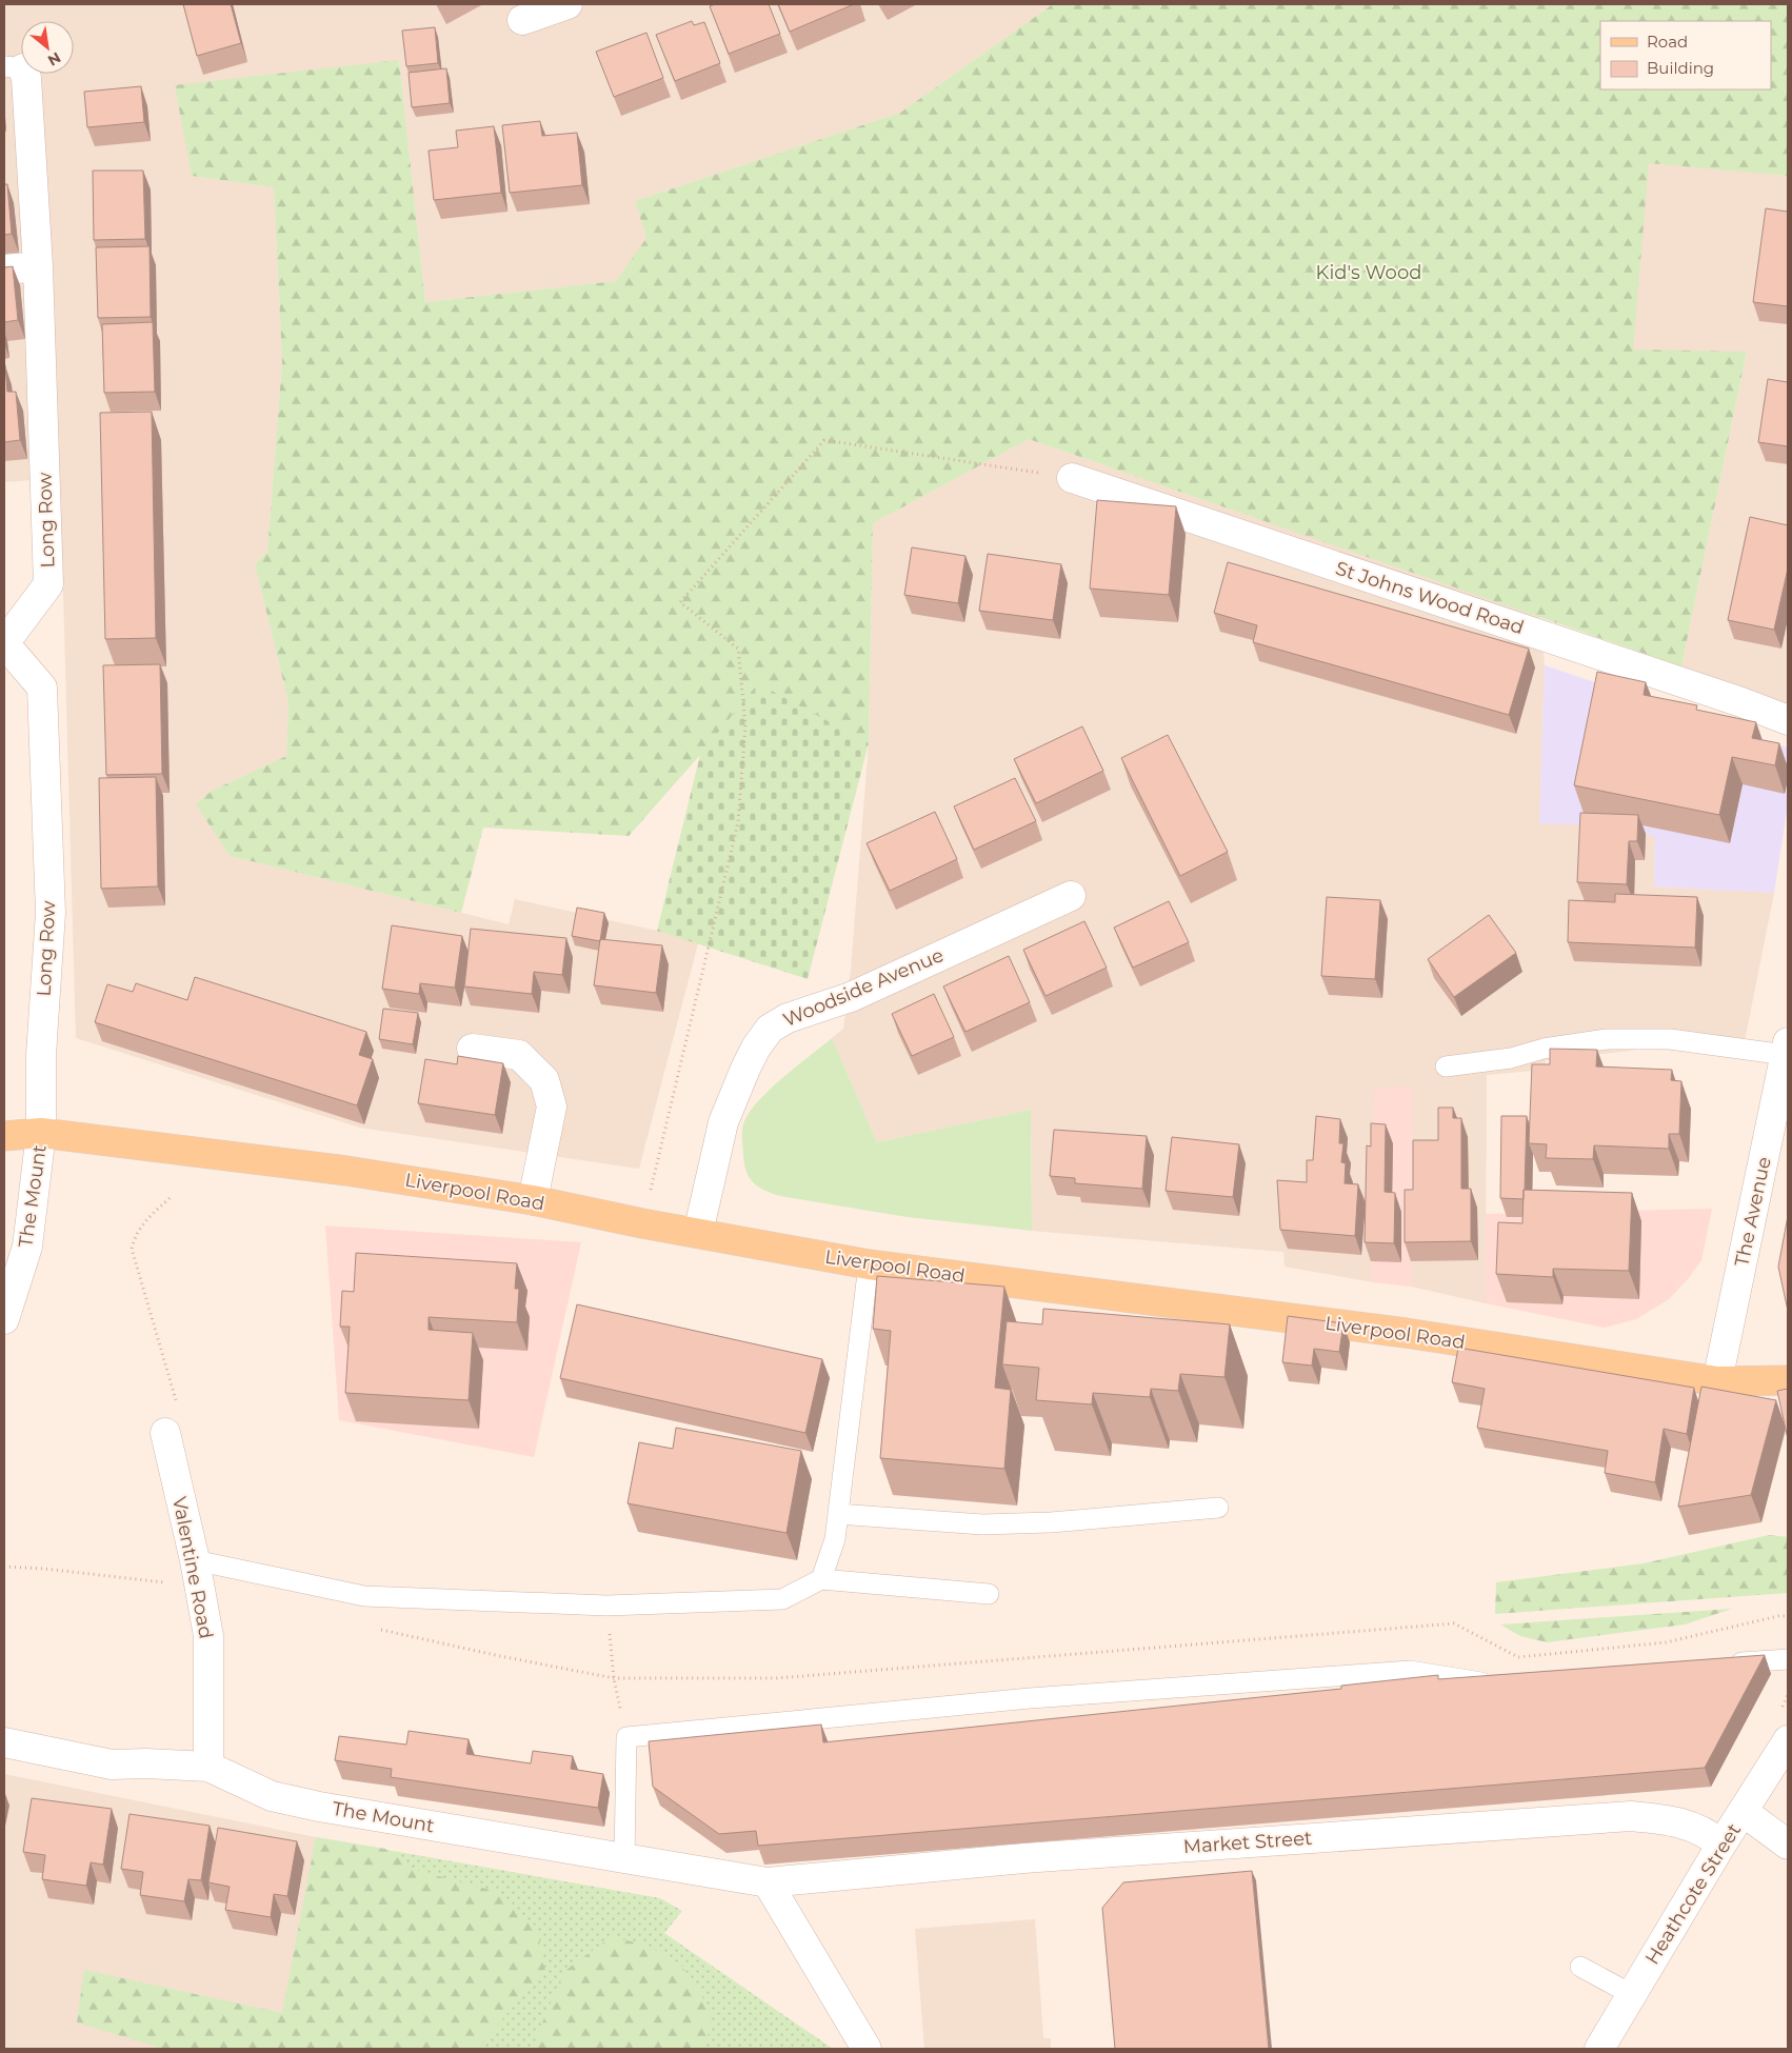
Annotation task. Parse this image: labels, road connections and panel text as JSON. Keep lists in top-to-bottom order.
{
  "streets": {
    "main road": ["Liverpool Road"],
    "street": [
      "Long Row",
      "St Johns Wood Road",
      "Woodside Avenue",
      "The Mount",
      "The Avenue",
      "Valentine Road",
      "Market Street",
      "Heathcote Street"
    ]
  },
  "crossings": [
    ["Long Row", "Liverpool Road"],
    ["Long Row", "The Mount"],
    ["Woodside Avenue", "Liverpool Road"],
    ["Liverpool Road", "The Mount"],
    ["Liverpool Road", "The Avenue"],
    ["The Mount", "Valentine Road"],
    ["The Mount", "Market Street"],
    ["Market Street", "Heathcote Street"]
  ],
  "parks": ["Kid's Wood"],
  "legend": ["Road", "Building"],
  "north": "bottom right"
}
